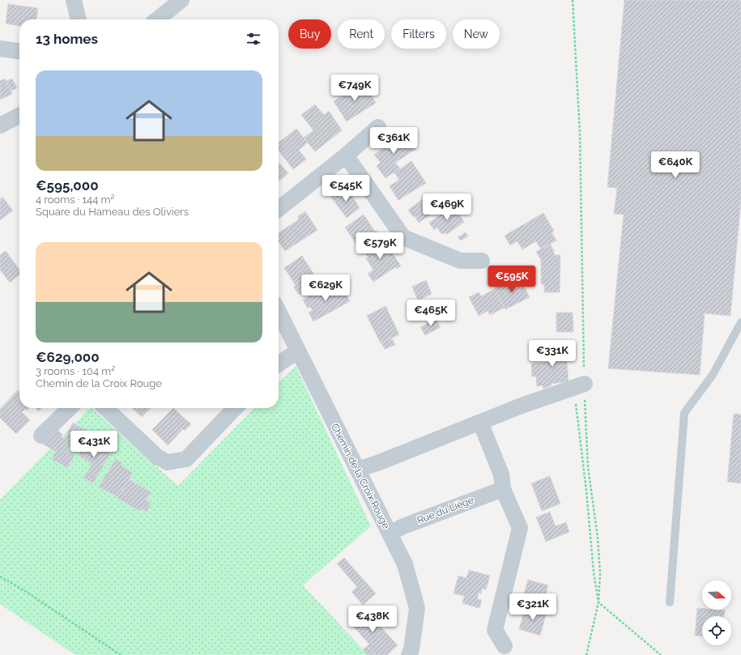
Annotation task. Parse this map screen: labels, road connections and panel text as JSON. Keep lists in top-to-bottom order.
{
  "streets": {
    "street": ["Chemin de la Croix Rouge", "Rue du Liège"]
  },
  "crossings": [
    ["Chemin de la Croix Rouge", "Rue du Liège"]
  ],
  "north": "right",
  "page": {
    "chip": [
      "Buy",
      "Rent",
      "Filters",
      "New"
    ],
    "heading": "13 homes",
    "list": [
      {
        "name": "€595,000",
        "note": "4 rooms · 144 m² · Square du Hameau des Oliviers"
      },
      {
        "name": "€629,000",
        "note": "3 rooms · 104 m² · Chemin de la Croix Rouge"
      }
    ],
    "price": [
      "€749K",
      "€361K",
      "€640K",
      "€545K",
      "€469K",
      "€579K",
      "€595K",
      "€629K",
      "€465K",
      "€331K",
      "€431K",
      "€321K",
      "€438K"
    ]
  }
}
